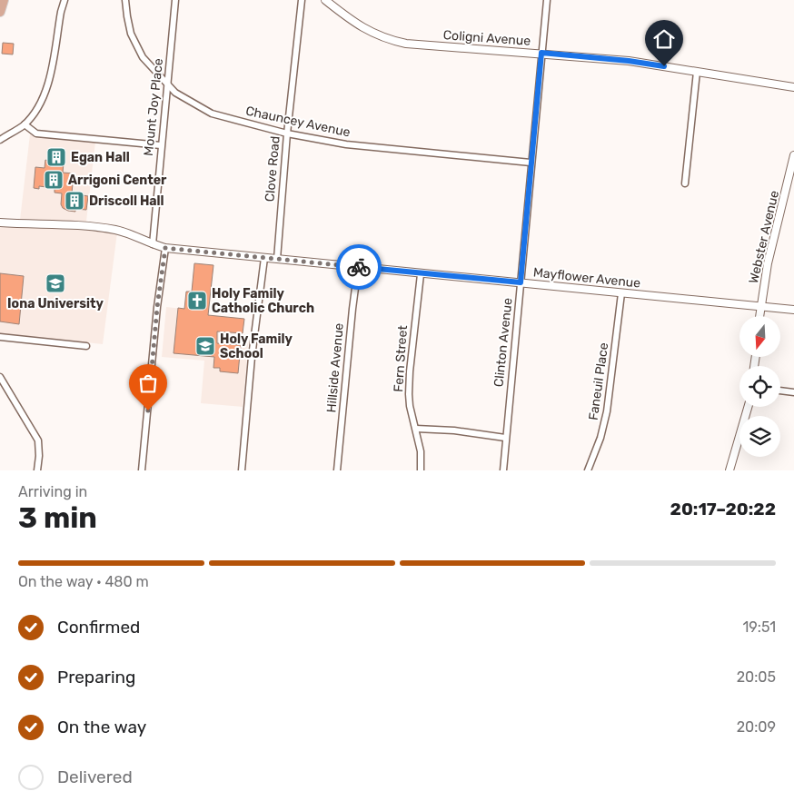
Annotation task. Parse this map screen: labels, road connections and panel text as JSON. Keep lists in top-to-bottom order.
{
  "streets": {
    "street": [
      "Coligni Avenue",
      "Mount Joy Place",
      "Chauncey Avenue",
      "Clove Road",
      "Webster Avenue",
      "Mayflower Avenue",
      "Clinton Avenue",
      "Fern Street",
      "Hillside Avenue",
      "Faneuil Place"
    ]
  },
  "crossings": [
    ["Coligni Avenue", "Clinton Avenue"],
    ["Mount Joy Place", "Chauncey Avenue"],
    ["Mount Joy Place", "Mayflower Avenue"],
    ["Chauncey Avenue", "Clove Road"],
    ["Chauncey Avenue", "Clinton Avenue"],
    ["Clove Road", "Mayflower Avenue"],
    ["Webster Avenue", "Mayflower Avenue"],
    ["Mayflower Avenue", "Clinton Avenue"],
    ["Mayflower Avenue", "Fern Street"],
    ["Mayflower Avenue", "Hillside Avenue"],
    ["Mayflower Avenue", "Faneuil Place"]
  ],
  "places": {
    "building": ["Egan Hall", "Arrigoni Center", "Driscoll Hall"],
    "school or university": ["Iona University", "Holy Family School"],
    "church": ["Holy Family Catholic Church"]
  },
  "north": "bottom",
  "page": {
    "heading": ["3 min", "Arriving in", "20:17–20:22"],
    "bar": "On the way · 480 m",
    "list": [
      ["Confirmed", "19:51"],
      ["Preparing", "20:05"],
      ["On the way", "20:09"],
      "Delivered"
    ]
  }
}
